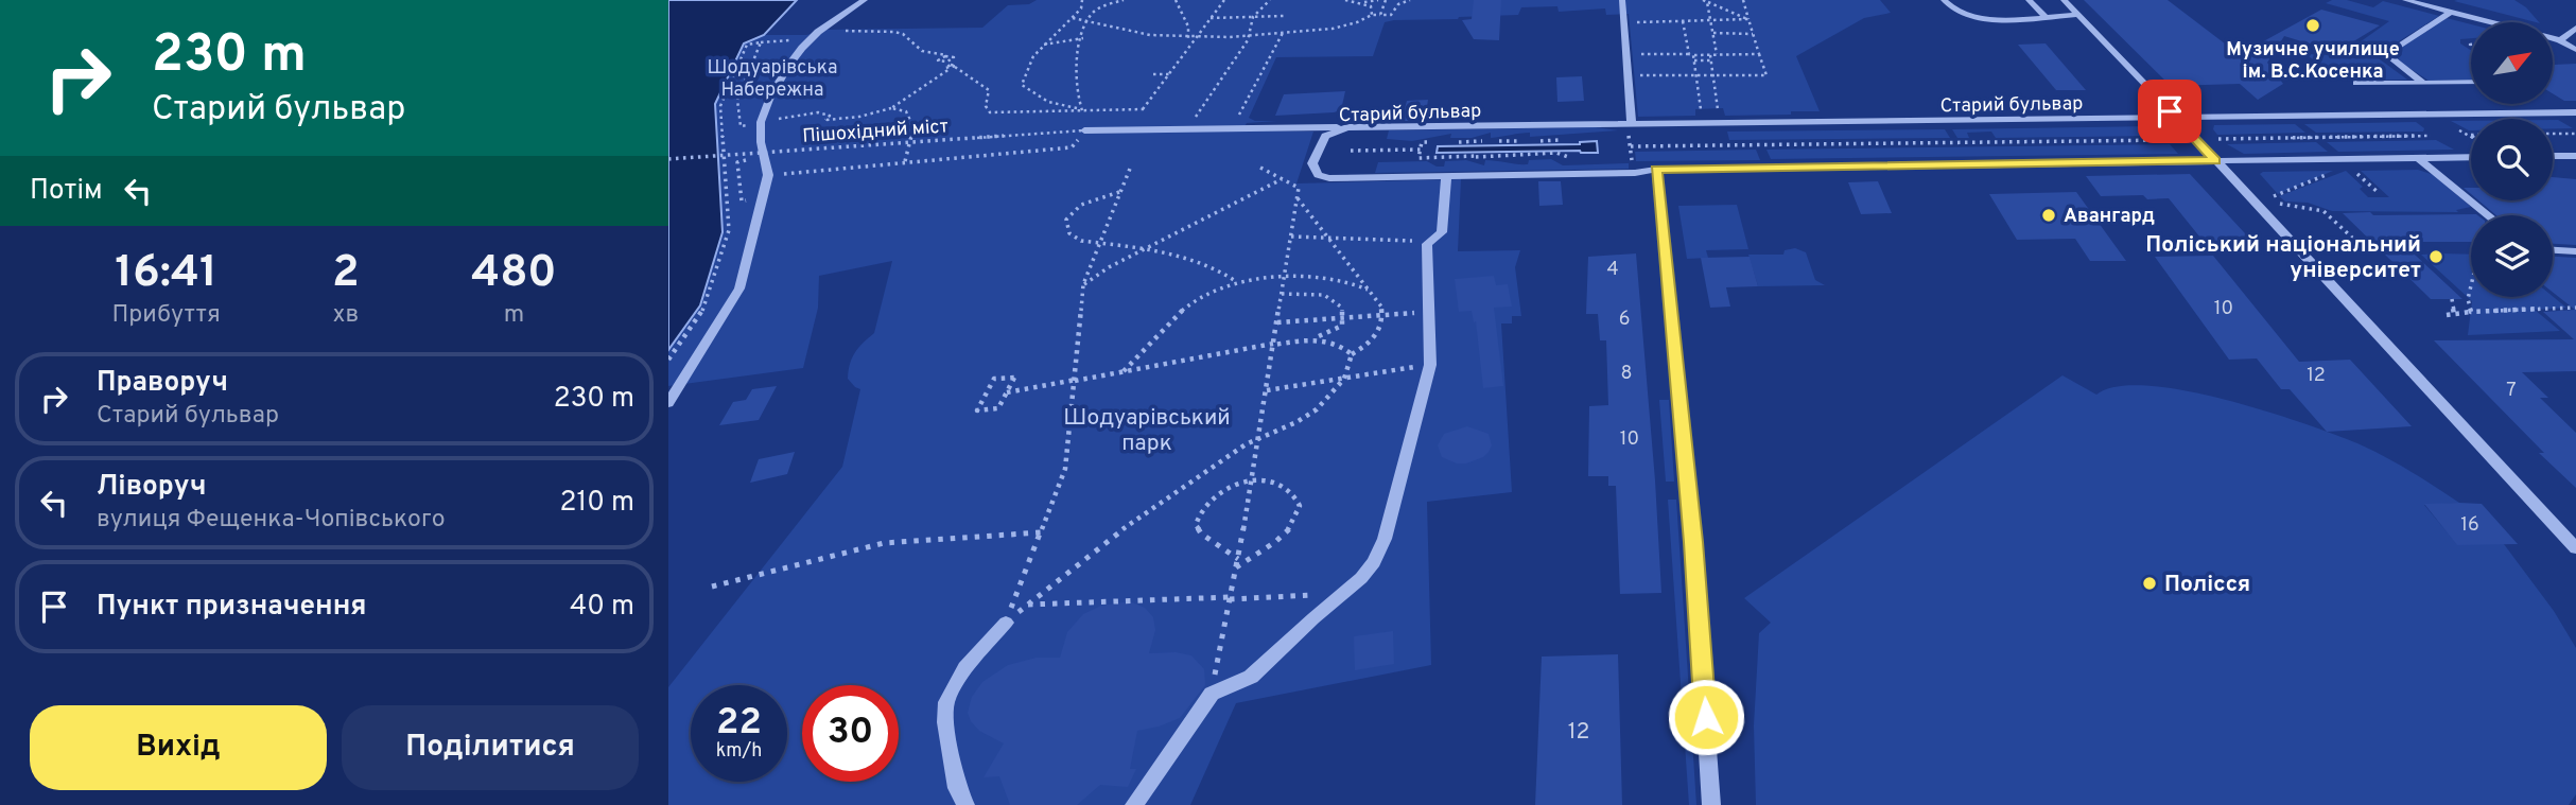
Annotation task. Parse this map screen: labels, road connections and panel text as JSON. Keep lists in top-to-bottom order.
{
  "streets": {
    "street": ["Старий бульвар"],
    "path": ["Пішохідний міст"]
  },
  "crossings": [
    ["Старий бульвар", "Пішохідний міст"]
  ],
  "parks": ["Шодуарівська Набережна", "Шодуарівський парк"],
  "places": [
    "Музичне училище ім. В.С.Косенка",
    "Авангард",
    "Поліський національний університет",
    "Полісся"
  ],
  "house_numbers": [
    "4",
    "10",
    "6",
    "8",
    "12",
    "7",
    "10",
    "16",
    "12"
  ],
  "north": "top right",
  "page": {
    "turn": ["230 m", "Старий бульвар"],
    "then": "Потім",
    "eta": [
      "16:41",
      "Прибуття",
      "2",
      "хв",
      "480",
      "m"
    ],
    "list": [
      {
        "name": "Праворуч",
        "note": "Старий бульвар",
        "value": "230 m"
      },
      {
        "name": "Ліворуч",
        "note": "вулиця Фещенка-Чопівського",
        "value": "210 m"
      },
      {
        "name": "Пункт призначення",
        "value": "40 m"
      }
    ],
    "speed": "22 km/h",
    "limit": "30",
    "buttons": ["Вихід", "Поділитися"]
  }
}
